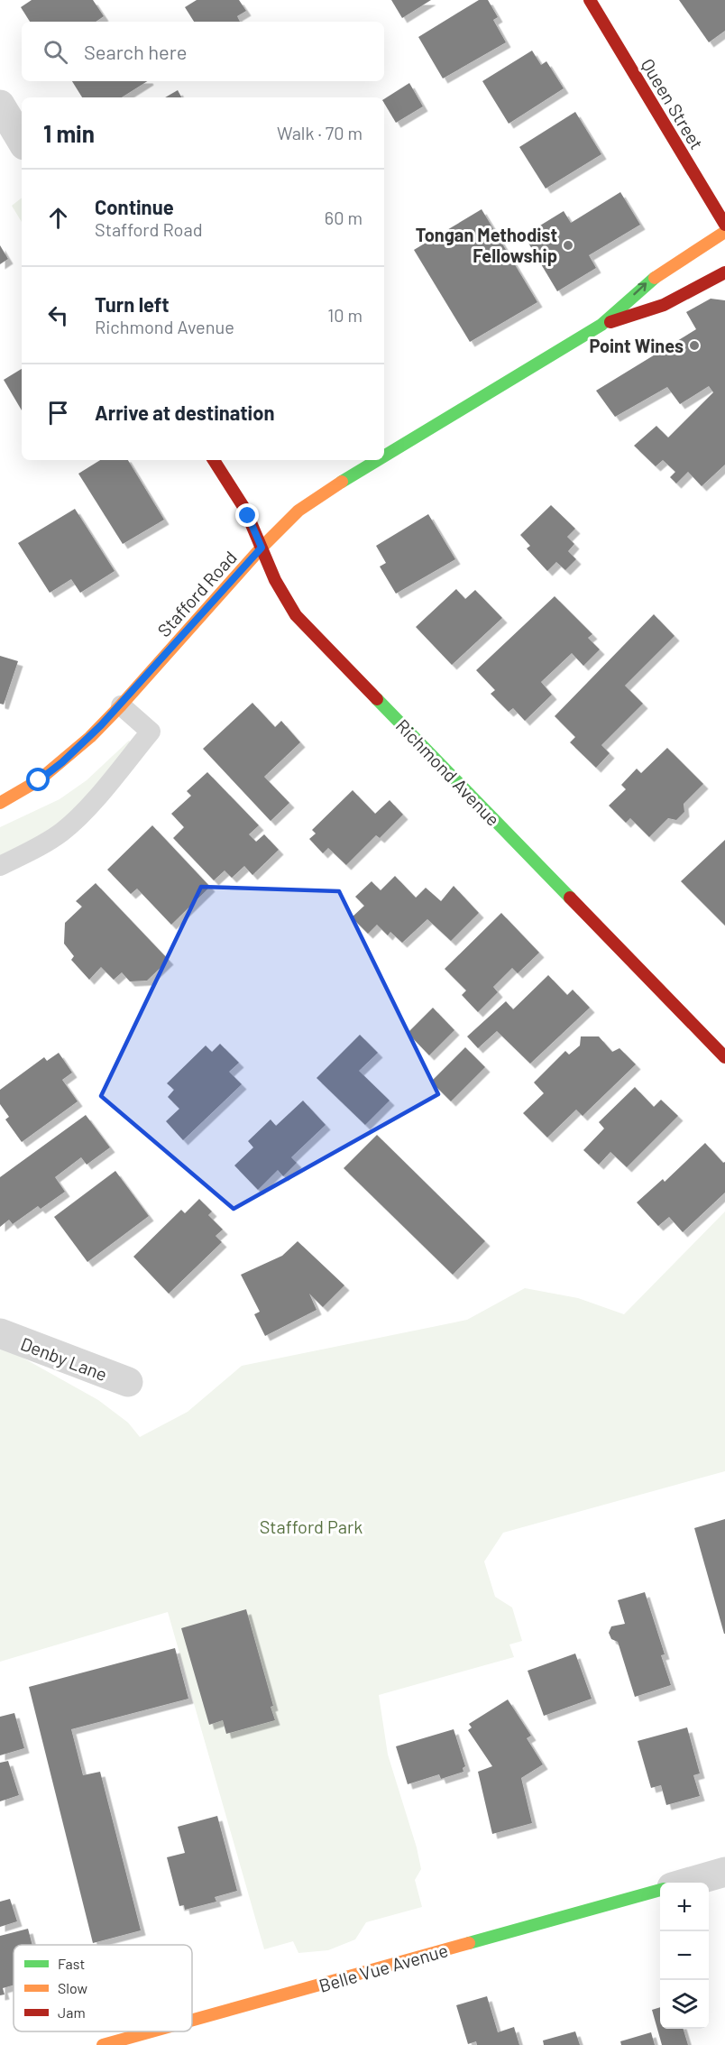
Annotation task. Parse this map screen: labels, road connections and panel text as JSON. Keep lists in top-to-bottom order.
{
  "streets": {
    "street": [
      "Queen Street",
      "Stafford Road",
      "Richmond Avenue",
      "Denby Lane",
      "Belle Vue Avenue"
    ]
  },
  "crossings": [
    ["Stafford Road", "Richmond Avenue"]
  ],
  "parks": ["Stafford Park"],
  "places": ["Tongan Methodist Fellowship", "Point Wines"],
  "legend": ["Fast", "Slow", "Jam"],
  "page": {
    "search": "Search here",
    "heading": ["1 min", "Walk · 70 m"],
    "list": [
      ["Continue", "Stafford Road", "60 m"],
      ["Turn left", "Richmond Avenue", "10 m"],
      "Arrive at destination"
    ],
    "map_buttons": ["+", "−"]
  }
}
